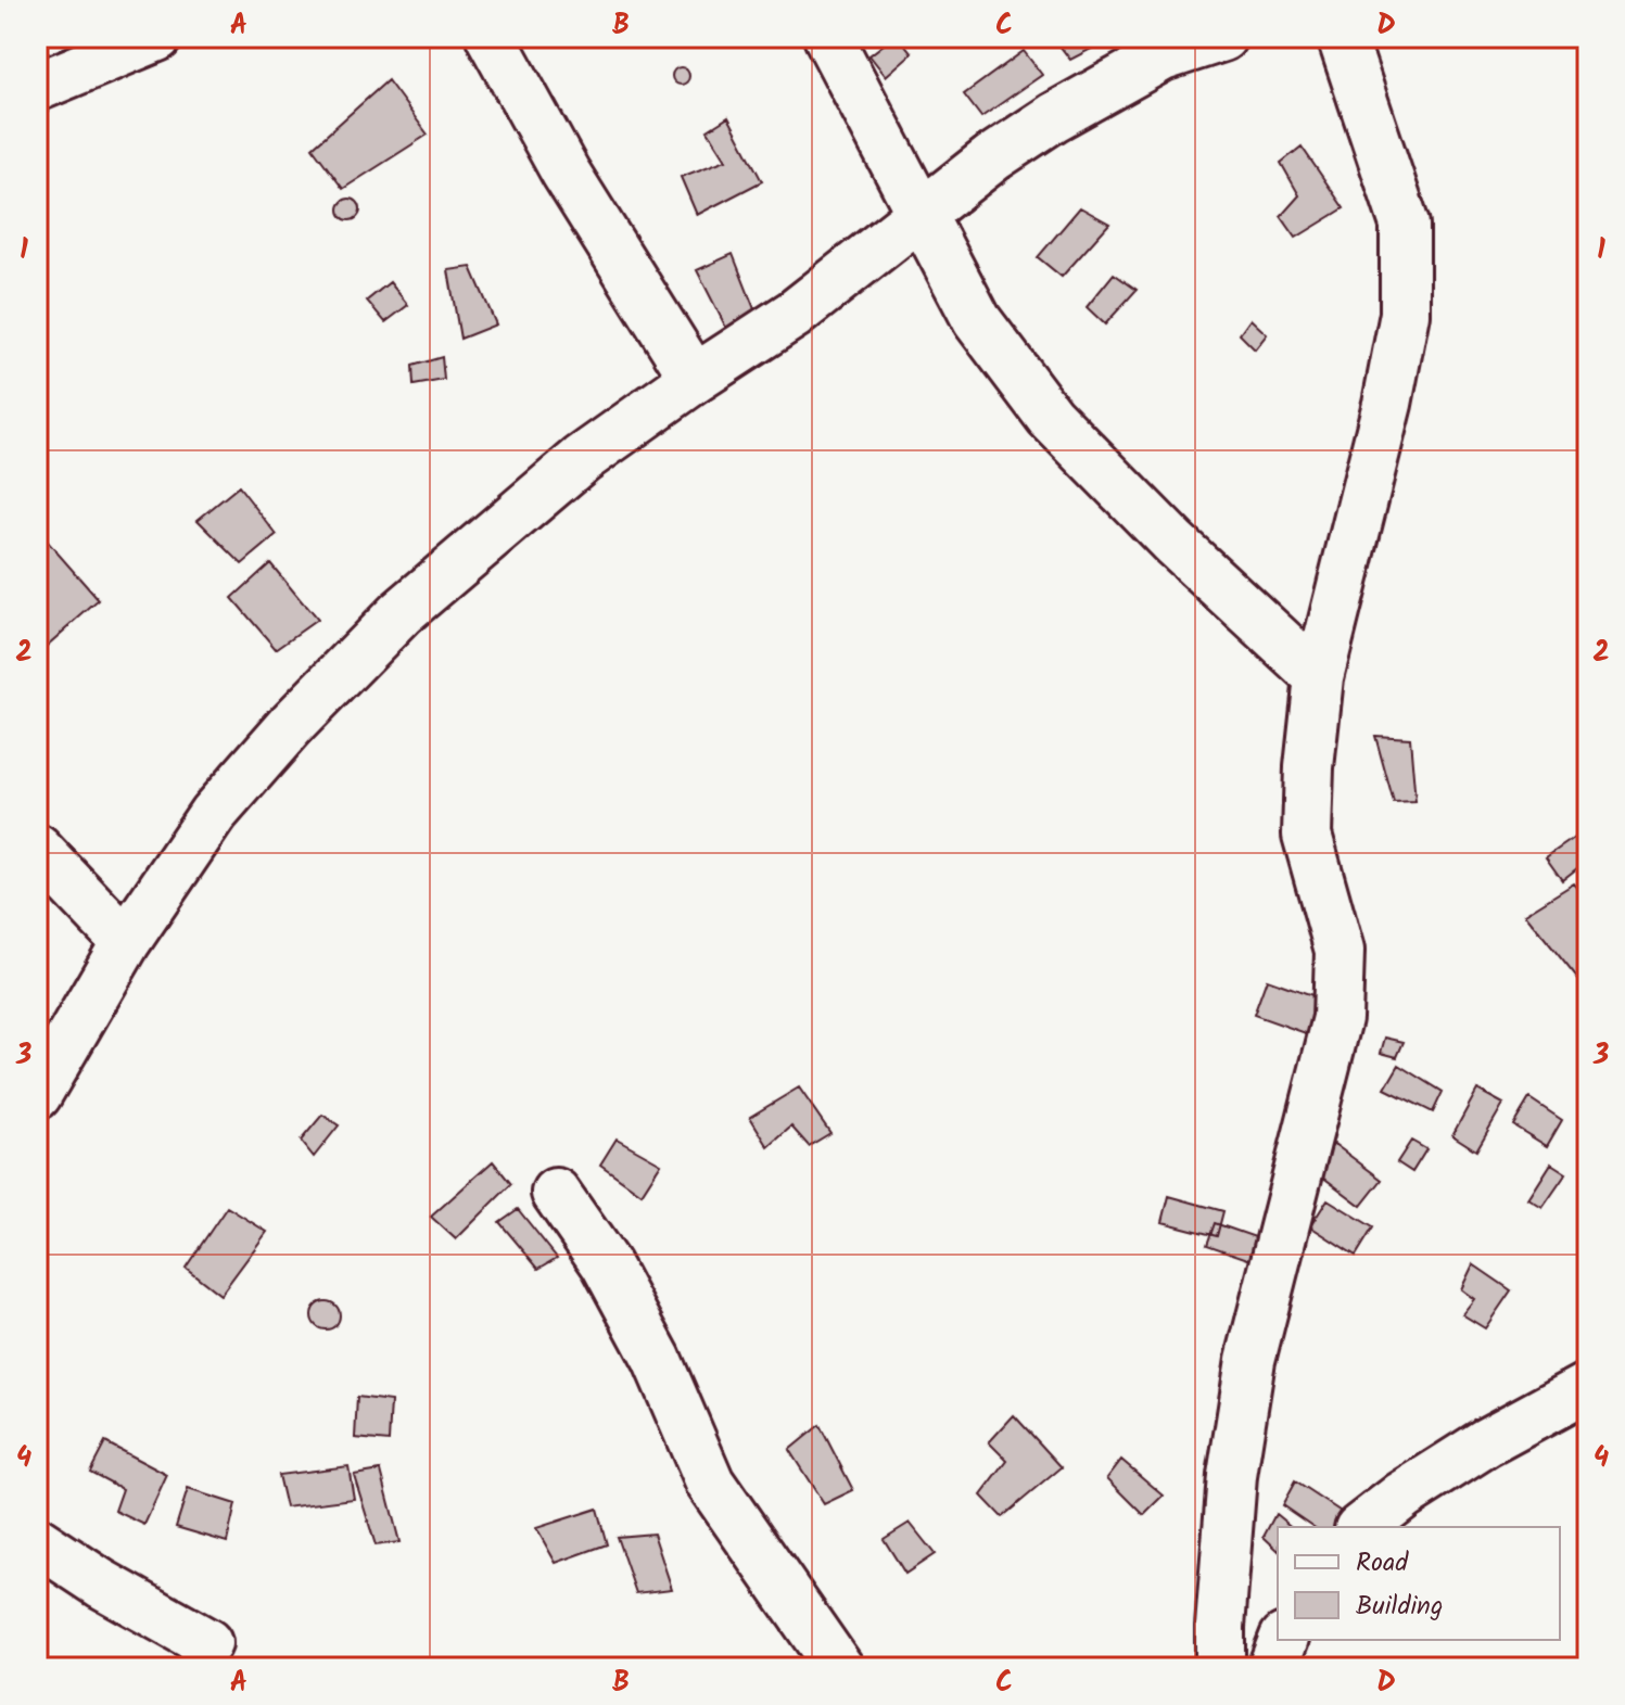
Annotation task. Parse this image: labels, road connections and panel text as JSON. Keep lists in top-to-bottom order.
{
  "legend": ["Road", "Building"],
  "grid": {
    "columns": [
      "A",
      "B",
      "C",
      "D"
    ],
    "rows": [
      "1",
      "2",
      "3",
      "4"
    ]
  }
}
